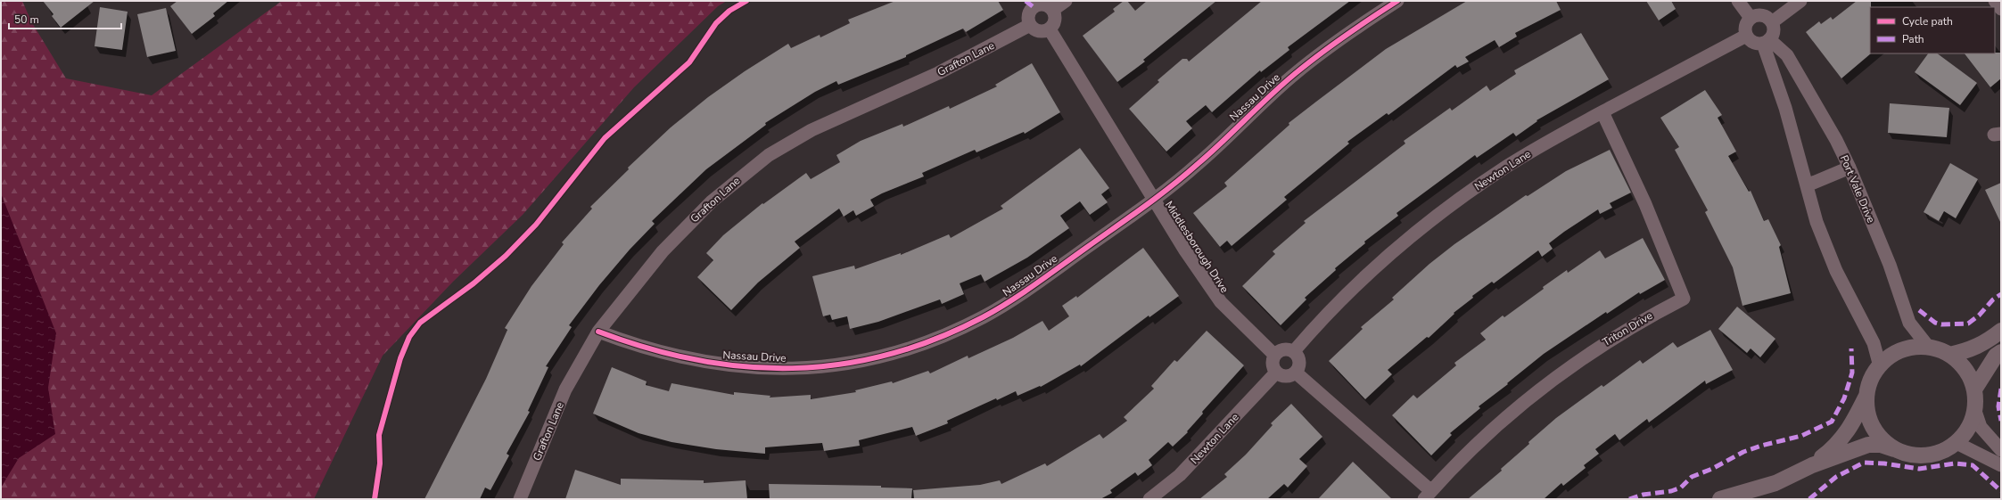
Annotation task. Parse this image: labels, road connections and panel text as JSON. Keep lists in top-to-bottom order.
{
  "streets": {
    "street": [
      "Grafton Lane",
      "Nassau Drive",
      "Newton Lane",
      "Port Vale Drive",
      "Middlesborough Drive",
      "Triton Drive"
    ]
  },
  "crossings": [
    ["Grafton Lane", "Nassau Drive"],
    ["Grafton Lane", "Middlesborough Drive"],
    ["Nassau Drive", "Middlesborough Drive"],
    ["Newton Lane", "Port Vale Drive"],
    ["Newton Lane", "Middlesborough Drive"],
    ["Newton Lane", "Triton Drive"]
  ],
  "legend": ["Cycle path", "Path"],
  "scale_bar": "50 m"
}
